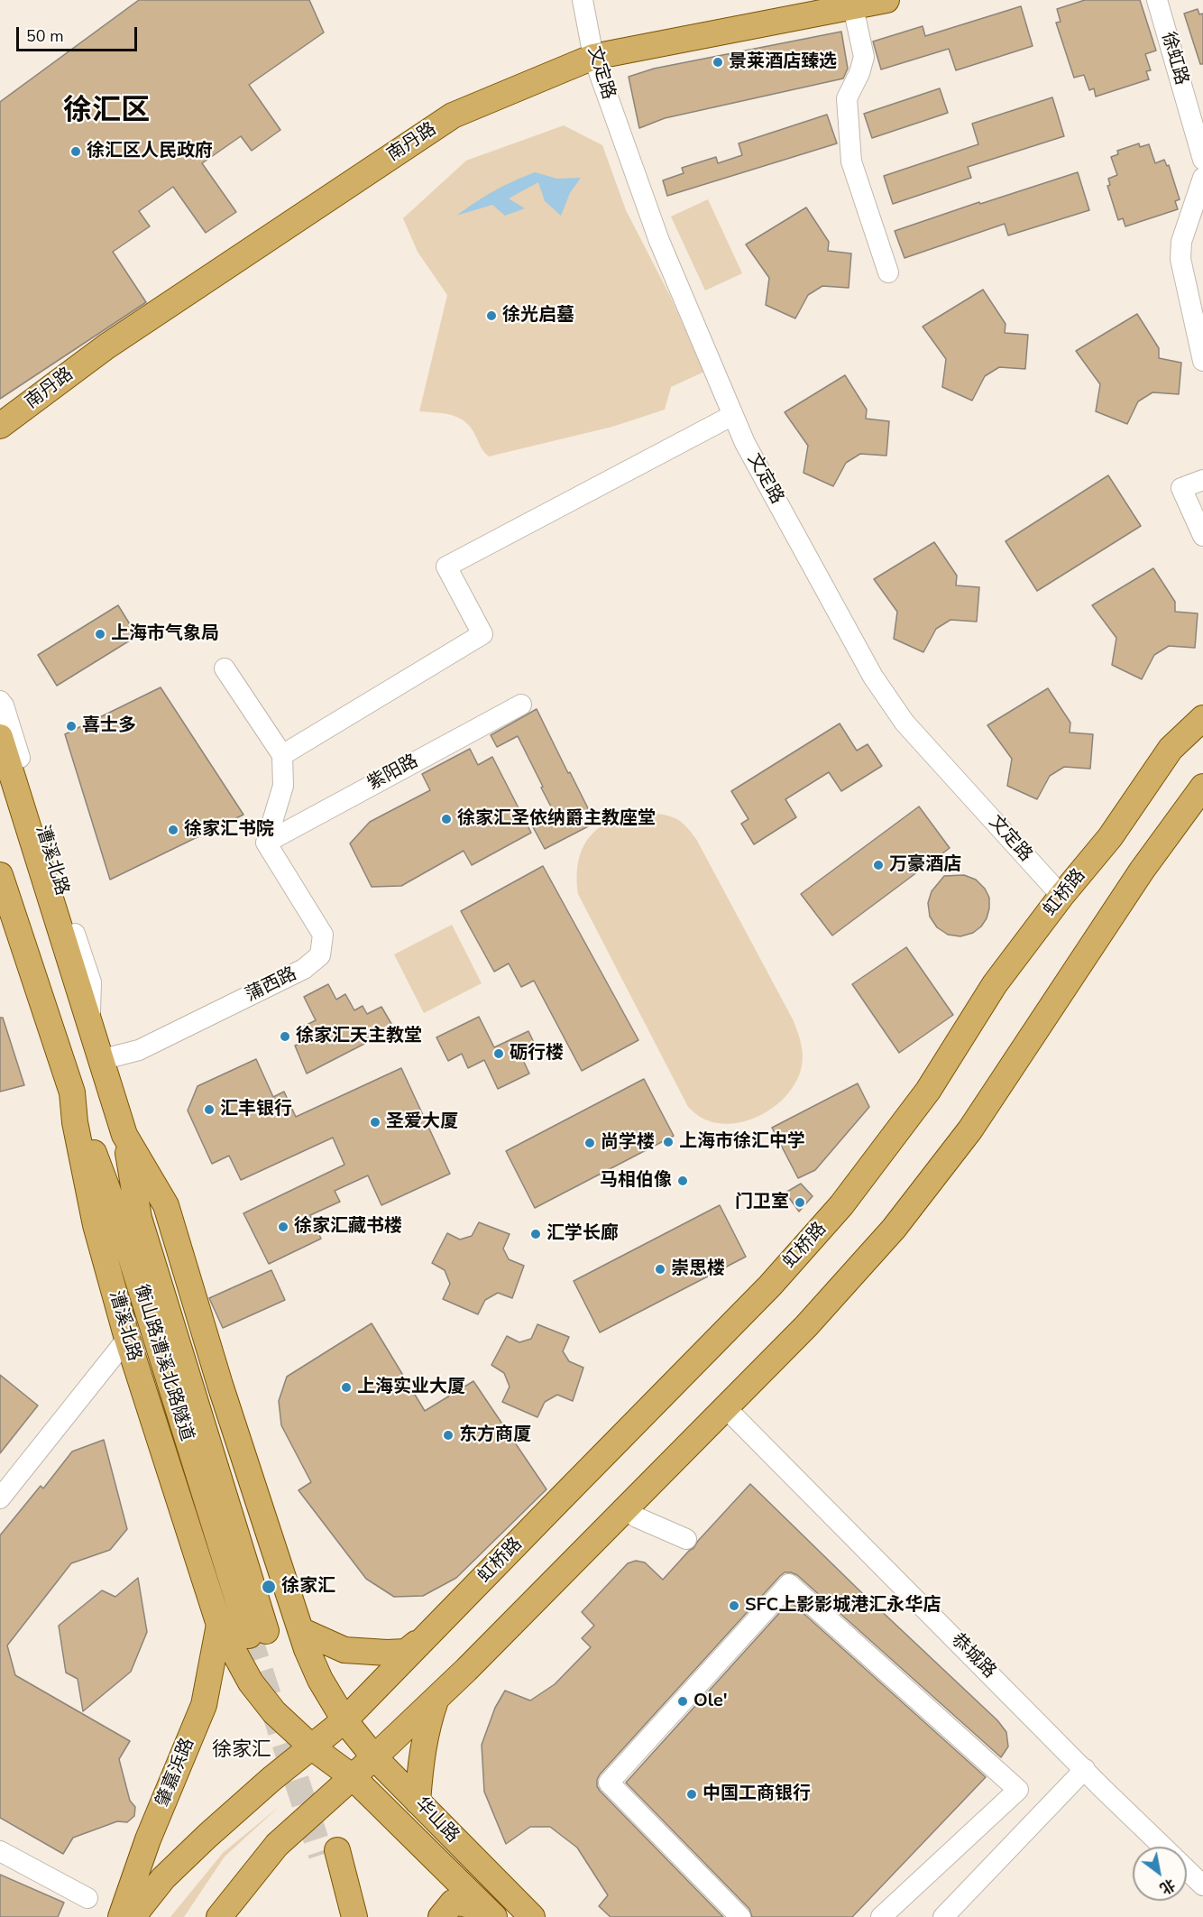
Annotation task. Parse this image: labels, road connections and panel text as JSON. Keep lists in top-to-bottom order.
{
  "streets": {
    "main road": [
      "南丹路",
      "漕溪北路",
      "虹桥路",
      "衡山路漕溪北路隧道",
      "肇嘉浜路",
      "华山路"
    ],
    "street": [
      "徐虹路",
      "文定路",
      "紫阳路",
      "蒲西路",
      "恭城路"
    ]
  },
  "crossings": [
    ["文定路", "南丹路"],
    ["文定路", "虹桥路"],
    ["紫阳路", "蒲西路"],
    ["漕溪北路", "虹桥路"],
    ["漕溪北路", "蒲西路"],
    ["漕溪北路", "衡山路漕溪北路隧道"],
    ["漕溪北路", "肇嘉浜路"],
    ["漕溪北路", "华山路"],
    ["虹桥路", "华山路"]
  ],
  "districts": ["徐汇区", "徐家汇"],
  "places": [
    "景莱酒店臻选",
    "徐汇区人民政府",
    "徐光启墓",
    "上海市气象局",
    "喜士多",
    "徐家汇圣依纳爵主教座堂",
    "徐家汇书院",
    "万豪酒店",
    "徐家汇天主教堂",
    "砺行楼",
    "汇丰银行",
    "圣爱大厦",
    "上海市徐汇中学",
    "尚学楼",
    "马相伯像",
    "门卫室",
    "徐家汇藏书楼",
    "汇学长廊",
    "崇思楼",
    "上海实业大厦",
    "东方商厦",
    "徐家汇",
    "SFC上影影城港汇永华店",
    "Ole'",
    "中国工商银行"
  ],
  "scale_bar": "50 m",
  "north": "bottom right"
}
